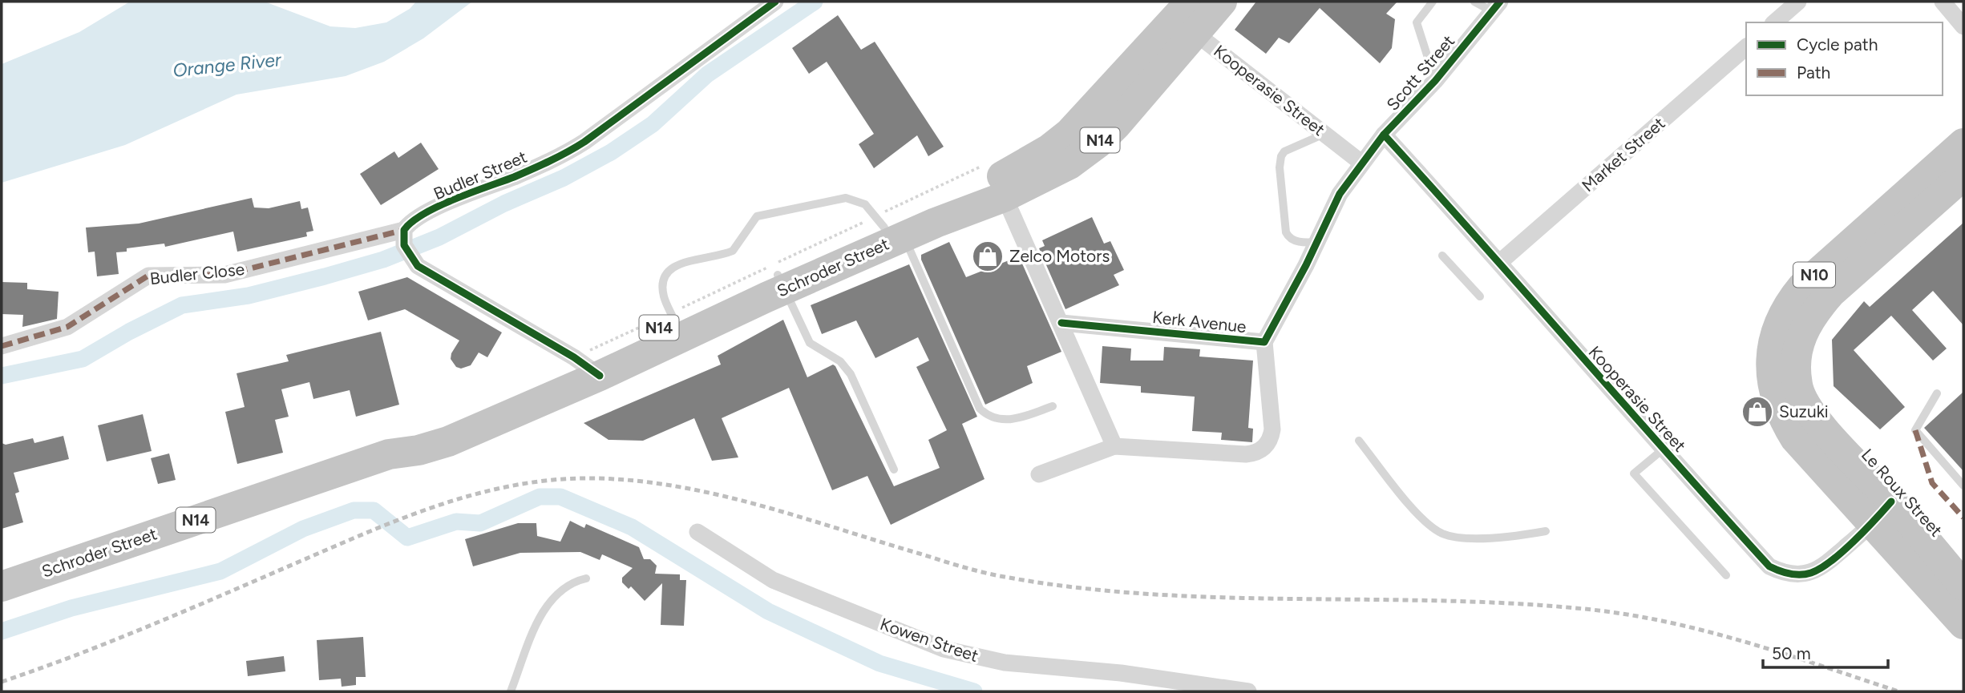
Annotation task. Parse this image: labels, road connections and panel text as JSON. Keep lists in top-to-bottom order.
{
  "streets": {
    "highway": [
      "N14",
      "Schroder Street",
      "N10",
      "Le Roux Street"
    ],
    "street": [
      "Scott Street",
      "Kooperasie Street",
      "Market Street",
      "Budler Street",
      "Budler Close",
      "Kerk Avenue",
      "Kowen Street"
    ]
  },
  "crossings": [
    ["Scott Street", "Kooperasie Street"],
    ["Scott Street", "Kerk Avenue"],
    ["Kooperasie Street", "Market Street"],
    ["Kooperasie Street", "Schroder Street"],
    ["Kooperasie Street", "Kerk Avenue"],
    ["Kooperasie Street", "Le Roux Street"],
    ["Budler Street", "Budler Close"]
  ],
  "water": ["Orange River"],
  "places": {
    "shop": ["Zelco Motors", "Suzuki"]
  },
  "legend": ["Cycle path", "Path"],
  "scale_bar": "50 m"
}
